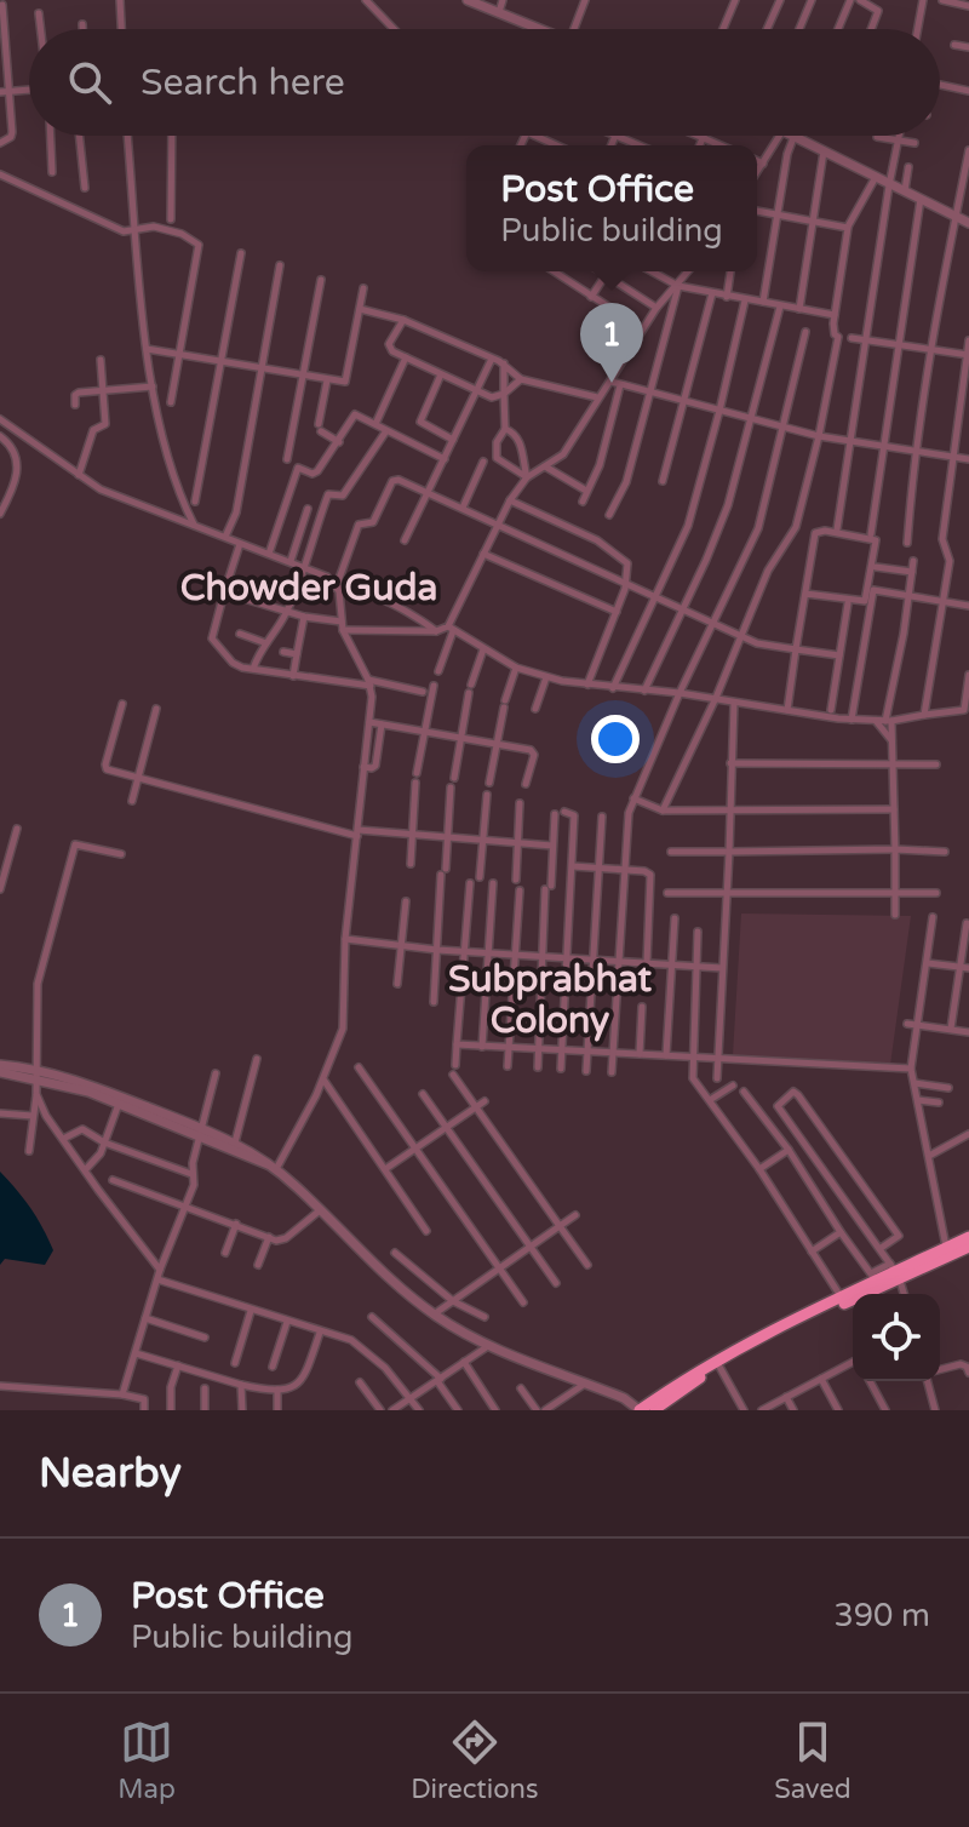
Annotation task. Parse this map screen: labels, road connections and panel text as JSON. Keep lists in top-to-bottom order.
{
  "districts": ["Chowder Guda", "Subprabhat Colony"],
  "page": {
    "search": "Search here",
    "popup": ["Post Office", "Public building"],
    "pins": "1",
    "heading": "Nearby",
    "list": [
      {
        "mark": "1",
        "name": "Post Office",
        "note": "Public building",
        "value": "390 m"
      }
    ],
    "nav": ["Map", "Directions", "Saved"]
  }
}
